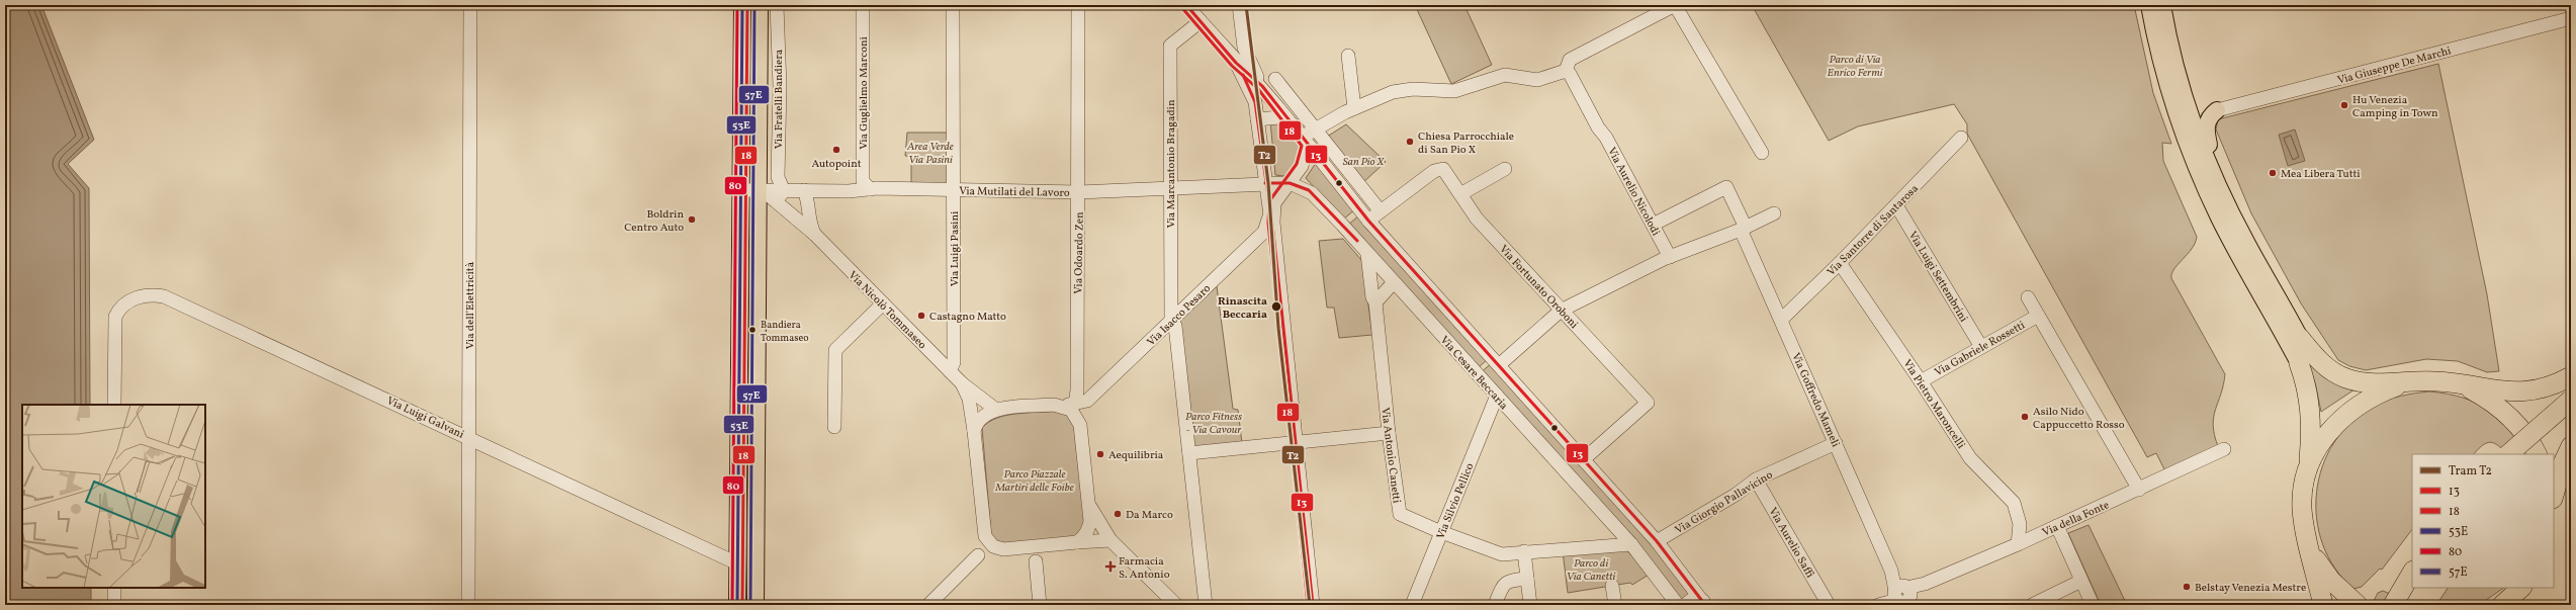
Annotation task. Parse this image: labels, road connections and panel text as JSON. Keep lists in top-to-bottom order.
{
  "streets": {
    "main road": ["Via Fratelli Bandiera"],
    "street": [
      "Via Giuseppe De Marchi",
      "Via Guglielmo Marconi",
      "Via Marcantonio Bragadin",
      "Via Mutilati del Lavoro",
      "Via Aurelio Nicolodi",
      "Via Santorre di Santarosa",
      "Via Luigi Pasini",
      "Via Odoardo Zen",
      "Via Luigi Settembrini",
      "Via Fortunato Oroboni",
      "Via dell'Elettricità",
      "Via Nicolò Tommaseo",
      "Via Isacco Pesaro",
      "Via Gabriele Rossetti",
      "Via Cesare Beccaria",
      "Via Goffredo Mameli",
      "Via Pietro Maroncelli",
      "Via Luigi Galvani",
      "Via Antonio Canetti",
      "Via Silvio Pellico",
      "Via Giorgio Pallavicino",
      "Via della Fonte",
      "Via Aurelio Saffi"
    ]
  },
  "crossings": [
    ["Via Guglielmo Marconi", "Via Mutilati del Lavoro"],
    ["Via Fratelli Bandiera", "Via Nicolò Tommaseo"],
    ["Via Marcantonio Bragadin", "Via Mutilati del Lavoro"],
    ["Via Marcantonio Bragadin", "Via Isacco Pesaro"],
    ["Via Mutilati del Lavoro", "Via Luigi Pasini"],
    ["Via Mutilati del Lavoro", "Via Odoardo Zen"],
    ["Via Mutilati del Lavoro", "Via Cesare Beccaria"],
    ["Via Aurelio Nicolodi", "Via Goffredo Mameli"],
    ["Via Santorre di Santarosa", "Via Luigi Settembrini"],
    ["Via Santorre di Santarosa", "Via Goffredo Mameli"],
    ["Via Santorre di Santarosa", "Via Pietro Maroncelli"],
    ["Via Luigi Pasini", "Via Nicolò Tommaseo"],
    ["Via Odoardo Zen", "Via Isacco Pesaro"],
    ["Via Luigi Settembrini", "Via Gabriele Rossetti"],
    ["Via Fortunato Oroboni", "Via Cesare Beccaria"],
    ["Via dell'Elettricità", "Via Luigi Galvani"],
    ["Via Gabriele Rossetti", "Via Pietro Maroncelli"],
    ["Via Gabriele Rossetti", "Via della Fonte"],
    ["Via Cesare Beccaria", "Via Antonio Canetti"],
    ["Via Cesare Beccaria", "Via Silvio Pellico"],
    ["Via Cesare Beccaria", "Via Giorgio Pallavicino"],
    ["Via Goffredo Mameli", "Via Giorgio Pallavicino"],
    ["Via Goffredo Mameli", "Via della Fonte"],
    ["Via Pietro Maroncelli", "Via della Fonte"],
    ["Via Antonio Canetti", "Via Silvio Pellico"],
    ["Via Giorgio Pallavicino", "Via Aurelio Saffi"]
  ],
  "parks": [
    "Parco di Via Enrico Fermi",
    "Area Verde Via Pasini",
    "San Pio X",
    "Parco Fitness - Via Cavour",
    "Parco Piazzale Martiri delle Foibe",
    "Parco di Via Canetti"
  ],
  "places": {
    "other": [
      "Hu Venezia Camping in Town",
      "Chiesa Parrocchiale di San Pio X",
      "Autopoint",
      "Mea Libera Tutti",
      "Boldrin Centro Auto",
      "Rinascita Beccaria",
      "Castagno Matto",
      "Bandiera Tommaseo",
      "Asilo Nido Cappuccetto Rosso",
      "Aequilibria",
      "Da Marco",
      "Belstay Venezia Mestre"
    ],
    "health": ["Farmacia S. Antonio"]
  },
  "lines": [
    "tram line T2",
    "transit line 13",
    "transit line 18",
    "transit line 53E",
    "transit line 80",
    "transit line 57E"
  ],
  "legend": [
    "Tram T2",
    "13",
    "18",
    "53E",
    "80",
    "57E"
  ]
}
